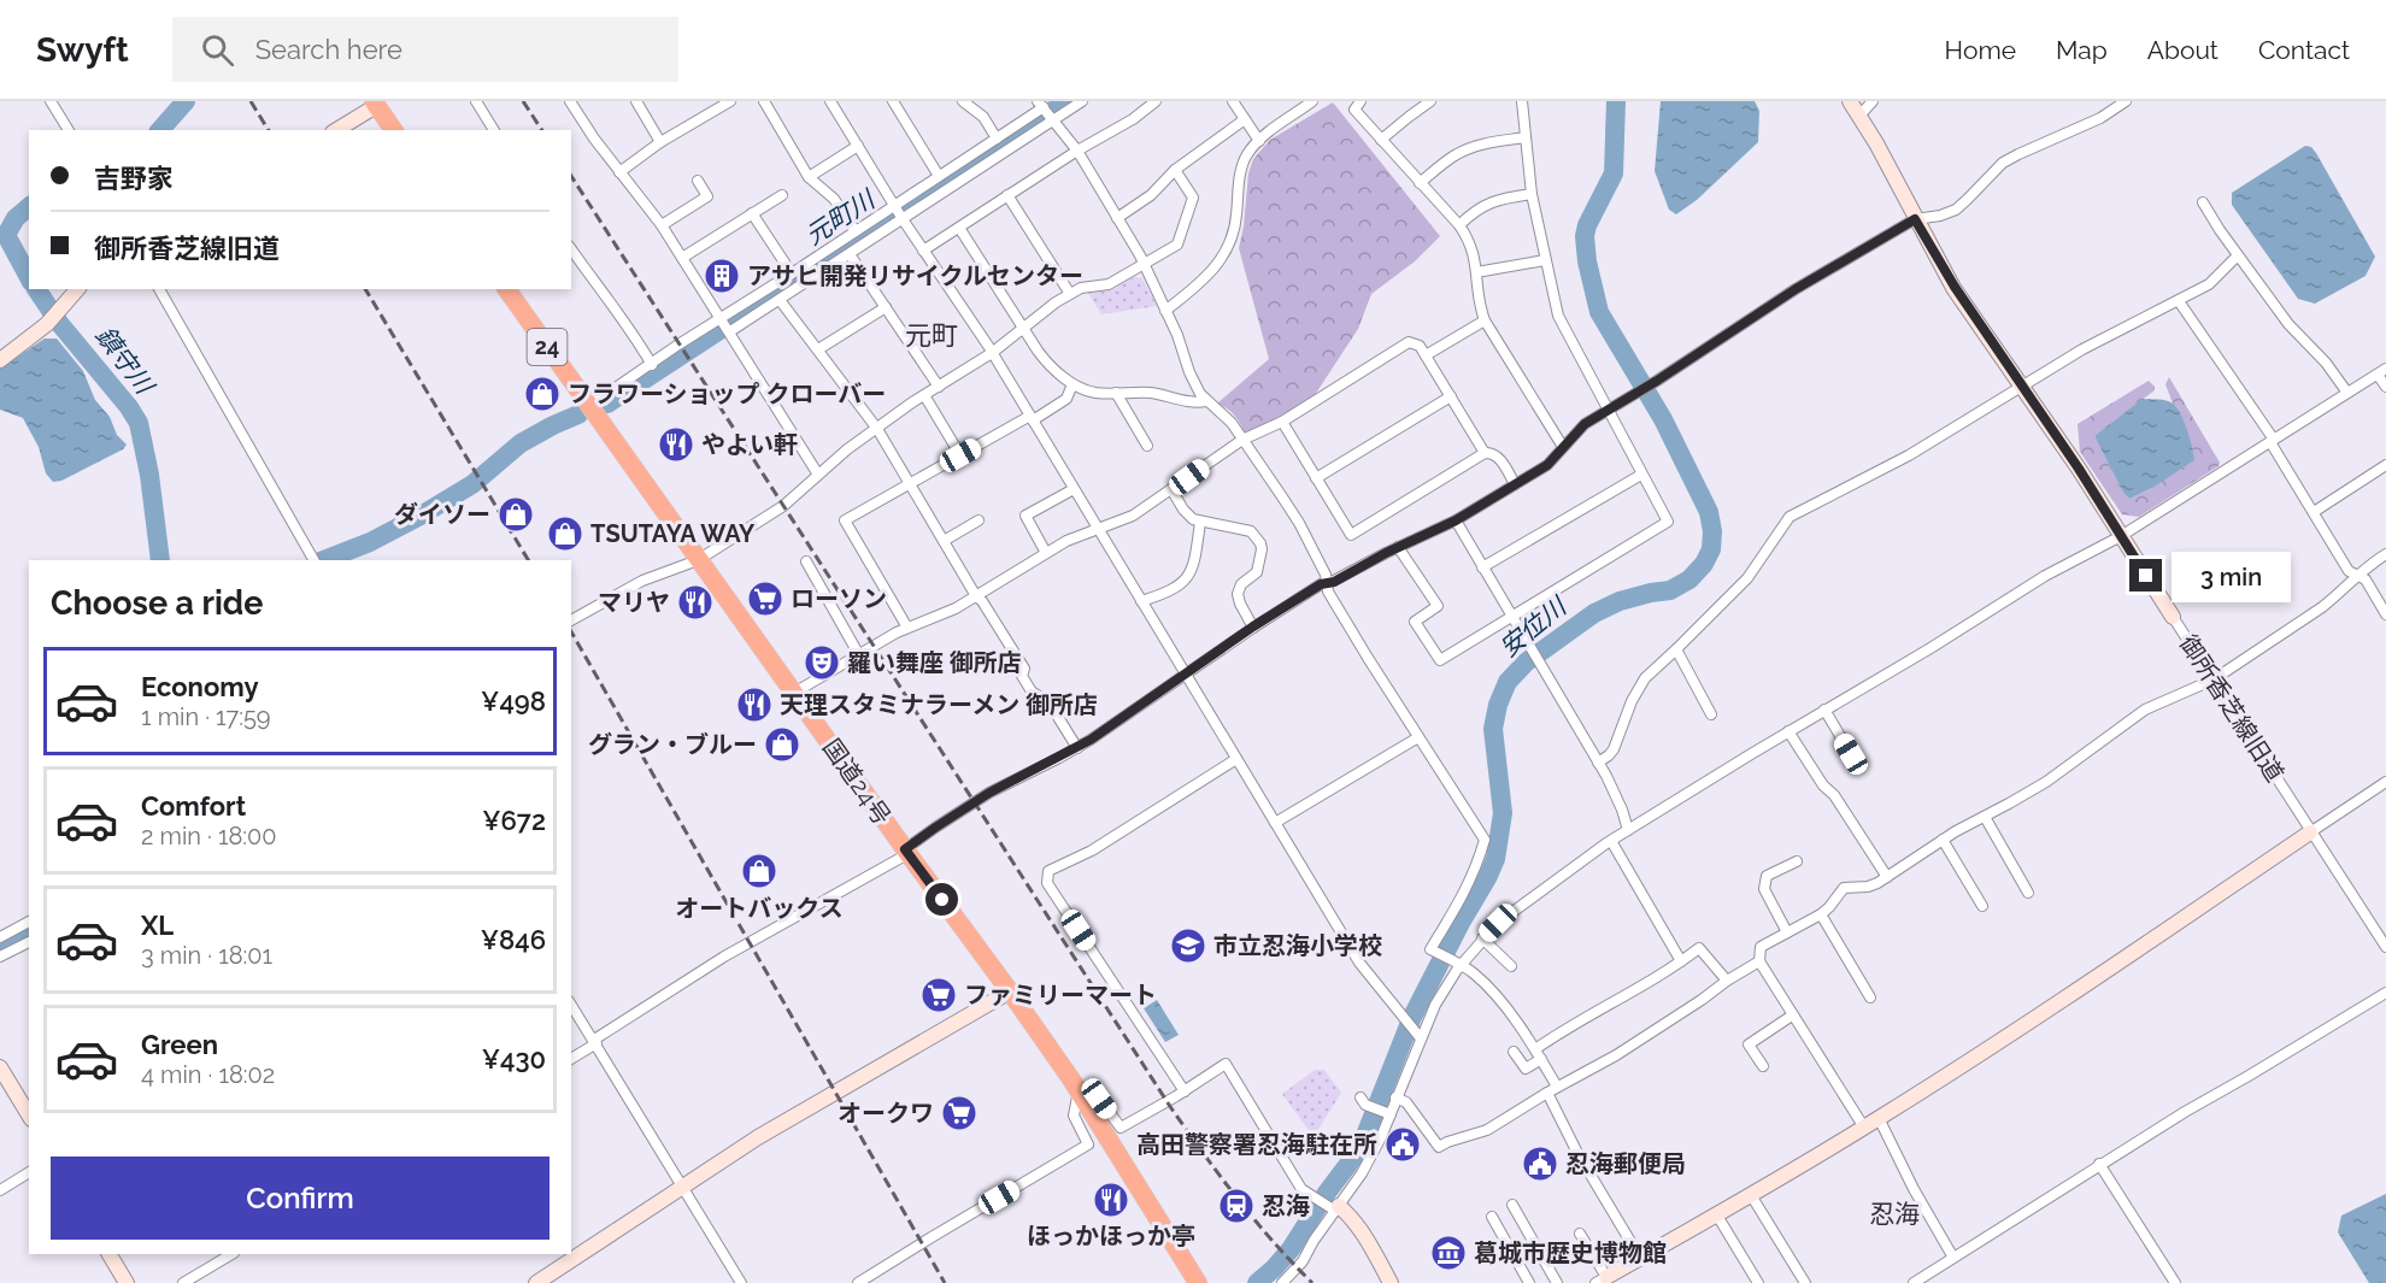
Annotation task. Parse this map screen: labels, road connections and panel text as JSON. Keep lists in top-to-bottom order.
{
  "streets": {
    "highway": ["24", "国道24号"],
    "street": ["御所香芝線旧道"]
  },
  "districts": ["元町", "忍海"],
  "water": ["元町川", "鎮守川", "安位川"],
  "places": {
    "building": ["アサヒ開発リサイクルセンター"],
    "shop": [
      "フラワーショップ クローバー",
      "ダイソー",
      "TSUTAYA WAY",
      "グラン・ブルー",
      "オートバックス"
    ],
    "restaurant": [
      "やよい軒",
      "マリヤ",
      "天理スタミナラーメン 御所店",
      "ほっかほっか亭"
    ],
    "supermarket": ["ローソン", "ファミリーマート", "オークワ"],
    "theatre": ["羅い舞座 御所店"],
    "school or university": ["市立忍海小学校"],
    "public building": ["高田警察署忍海駐在所", "忍海郵便局"],
    "station": ["忍海"],
    "museum": ["葛城市歴史博物館"]
  },
  "page": {
    "header": "Swyft",
    "search": "Search here",
    "nav": [
      "Home",
      "Map",
      "About",
      "Contact"
    ],
    "banner": ["吉野家", "御所香芝線旧道"],
    "bubble": "3 min",
    "heading": "Choose a ride",
    "list": [
      {
        "name": "Economy",
        "note": "1 min · 17:59",
        "value": "¥498"
      },
      {
        "name": "Comfort",
        "note": "2 min · 18:00",
        "value": "¥672"
      },
      {
        "name": "XL",
        "note": "3 min · 18:01",
        "value": "¥846"
      },
      {
        "name": "Green",
        "note": "4 min · 18:02",
        "value": "¥430"
      }
    ],
    "buttons": "Confirm"
  }
}
